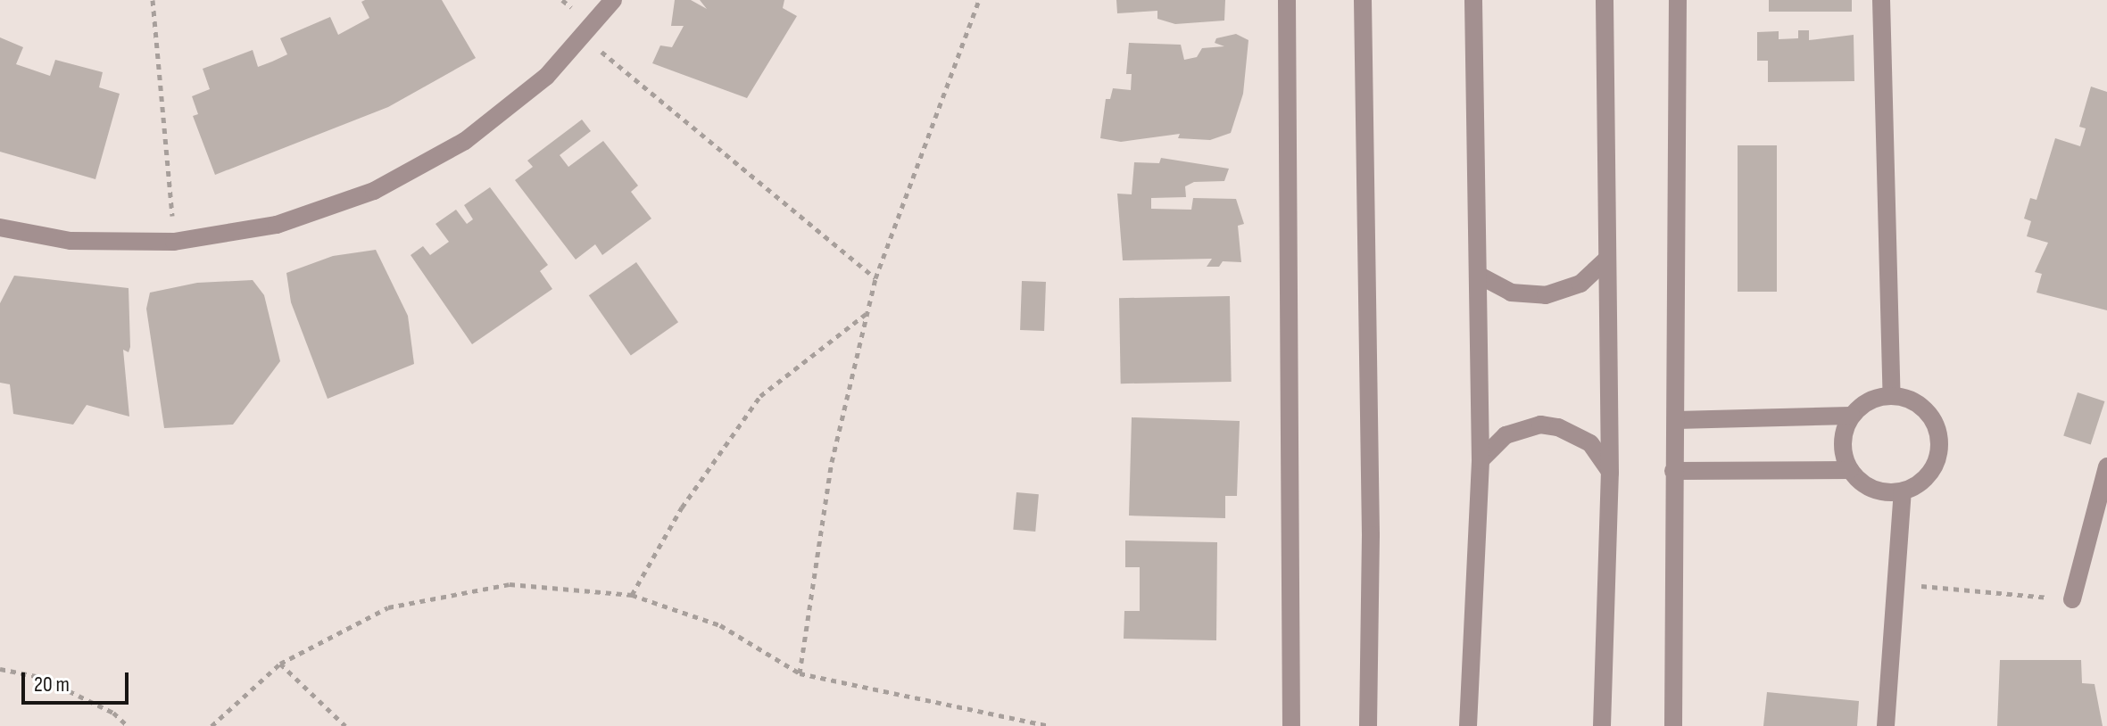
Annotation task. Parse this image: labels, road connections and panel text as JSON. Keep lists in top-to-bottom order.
{
  "scale_bar": "20 m"
}
